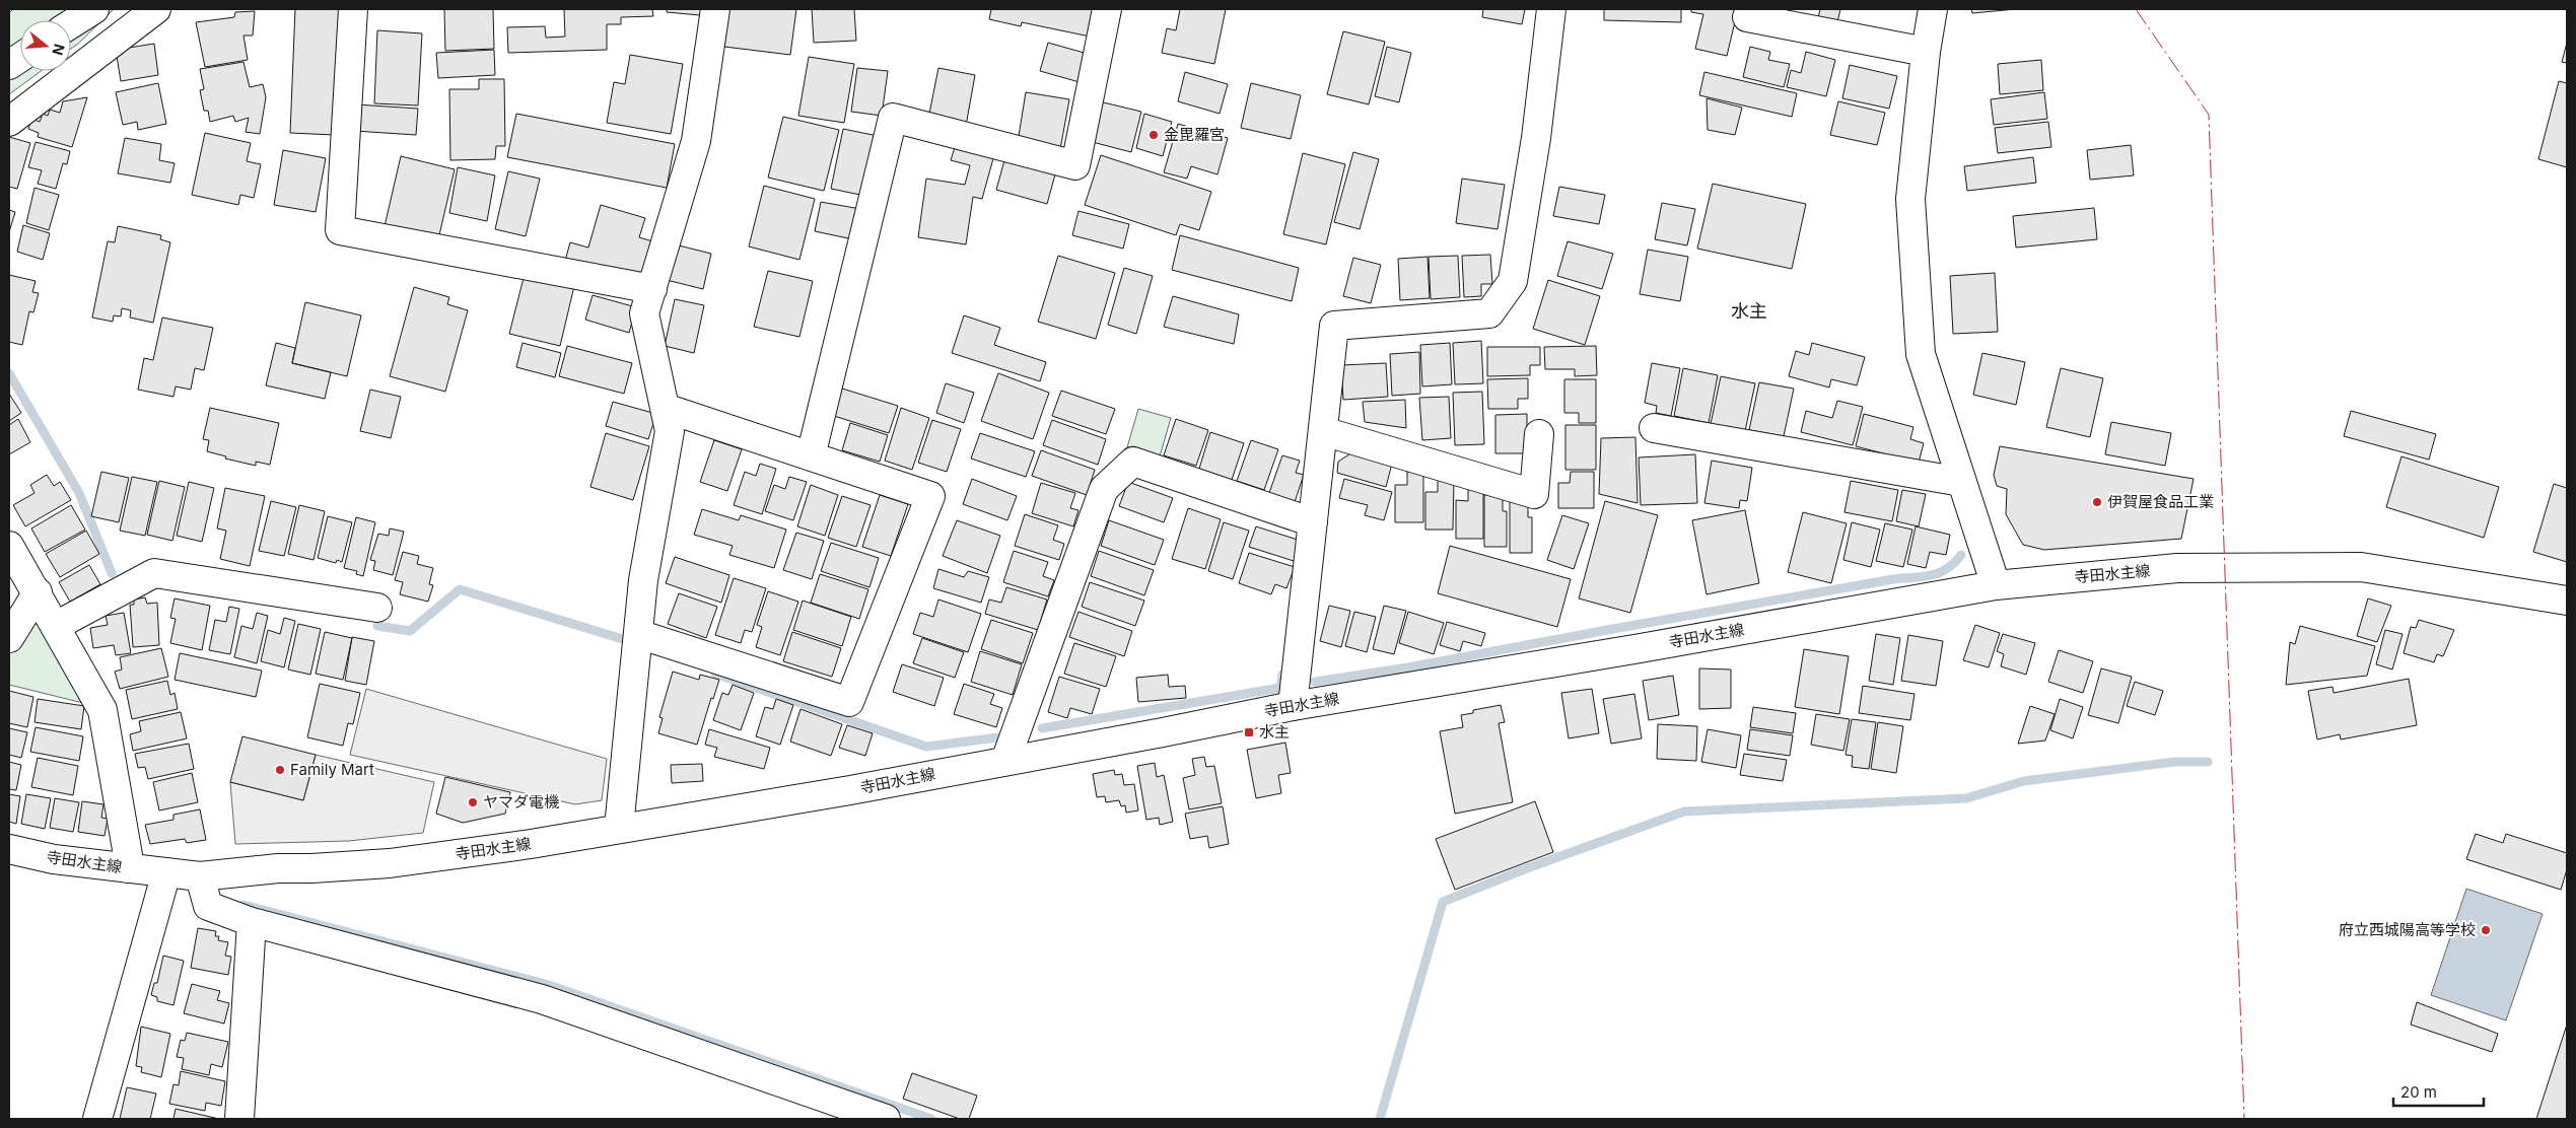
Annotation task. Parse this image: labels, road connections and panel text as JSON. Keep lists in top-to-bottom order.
{
  "streets": {
    "street": ["寺田水主線"]
  },
  "districts": ["水主"],
  "places": {
    "other": [
      "金毘羅宮",
      "伊賀屋食品工業",
      "Family Mart",
      "ヤマダ電機",
      "府立西城陽高等学校"
    ],
    "transit": ["水主"]
  },
  "scale_bar": "20 m",
  "north": "right"
}
